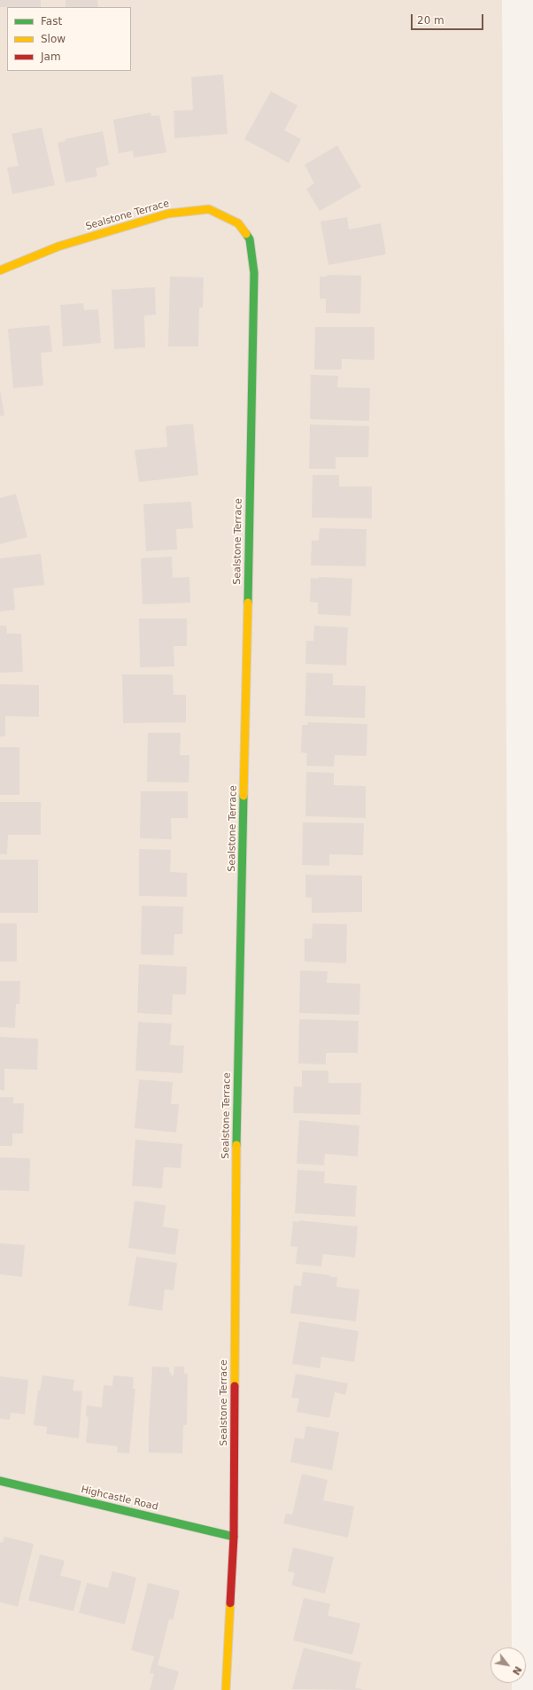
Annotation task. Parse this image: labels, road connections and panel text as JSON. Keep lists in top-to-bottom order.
{
  "streets": {
    "street": ["Sealstone Terrace", "Highcastle Road"]
  },
  "crossings": [
    ["Sealstone Terrace", "Highcastle Road"]
  ],
  "legend": ["Fast", "Slow", "Jam"],
  "scale_bar": "20 m",
  "north": "bottom right"
}
